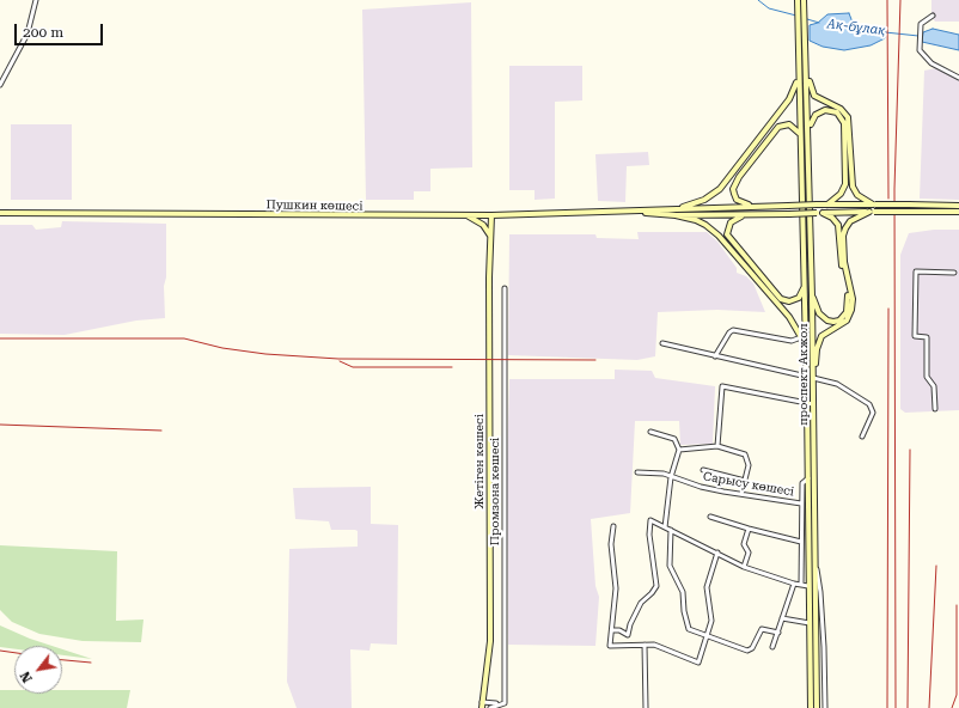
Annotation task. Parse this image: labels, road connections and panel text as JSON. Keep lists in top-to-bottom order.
{
  "streets": {
    "main road": ["Пушкин көшесі", "проспект Акжол", "Жетіген көшесі"],
    "street": ["Сарысу көшесі", "Промзона көшесі"]
  },
  "crossings": [
    ["Пушкин көшесі", "Жетіген көшесі"],
    ["проспект Акжол", "Сарысу көшесі"]
  ],
  "water": ["Ақ-бұлақ"],
  "scale_bar": "200 m",
  "north": "bottom left"
}
